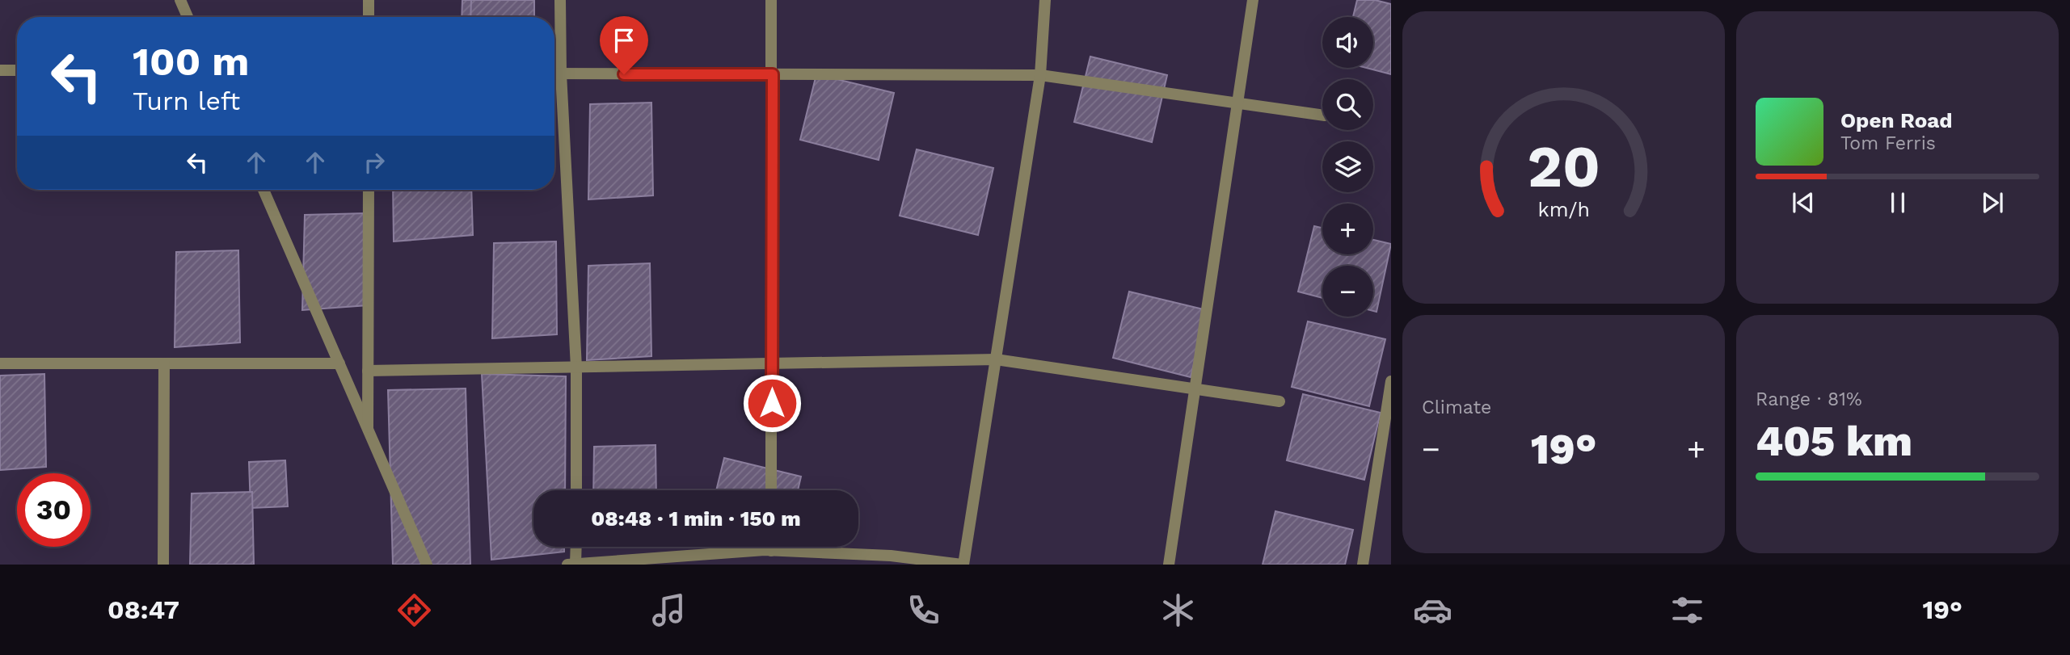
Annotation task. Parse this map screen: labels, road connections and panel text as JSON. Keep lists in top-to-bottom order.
{
  "page": {
    "map_buttons": ["+", "−"],
    "turn": ["100 m", "Turn left"],
    "song": ["Open Road", "Tom Ferris"],
    "tile": [
      "Climate",
      ["Range · 81%", "405 km"]
    ],
    "heat": ["−", "19°", "+"],
    "limit": "30",
    "trip": "08:48 · 1 min · 150 m",
    "tabs": ["08:47", "19°"],
    "gauge": ["20", "km/h"]
  }
}
